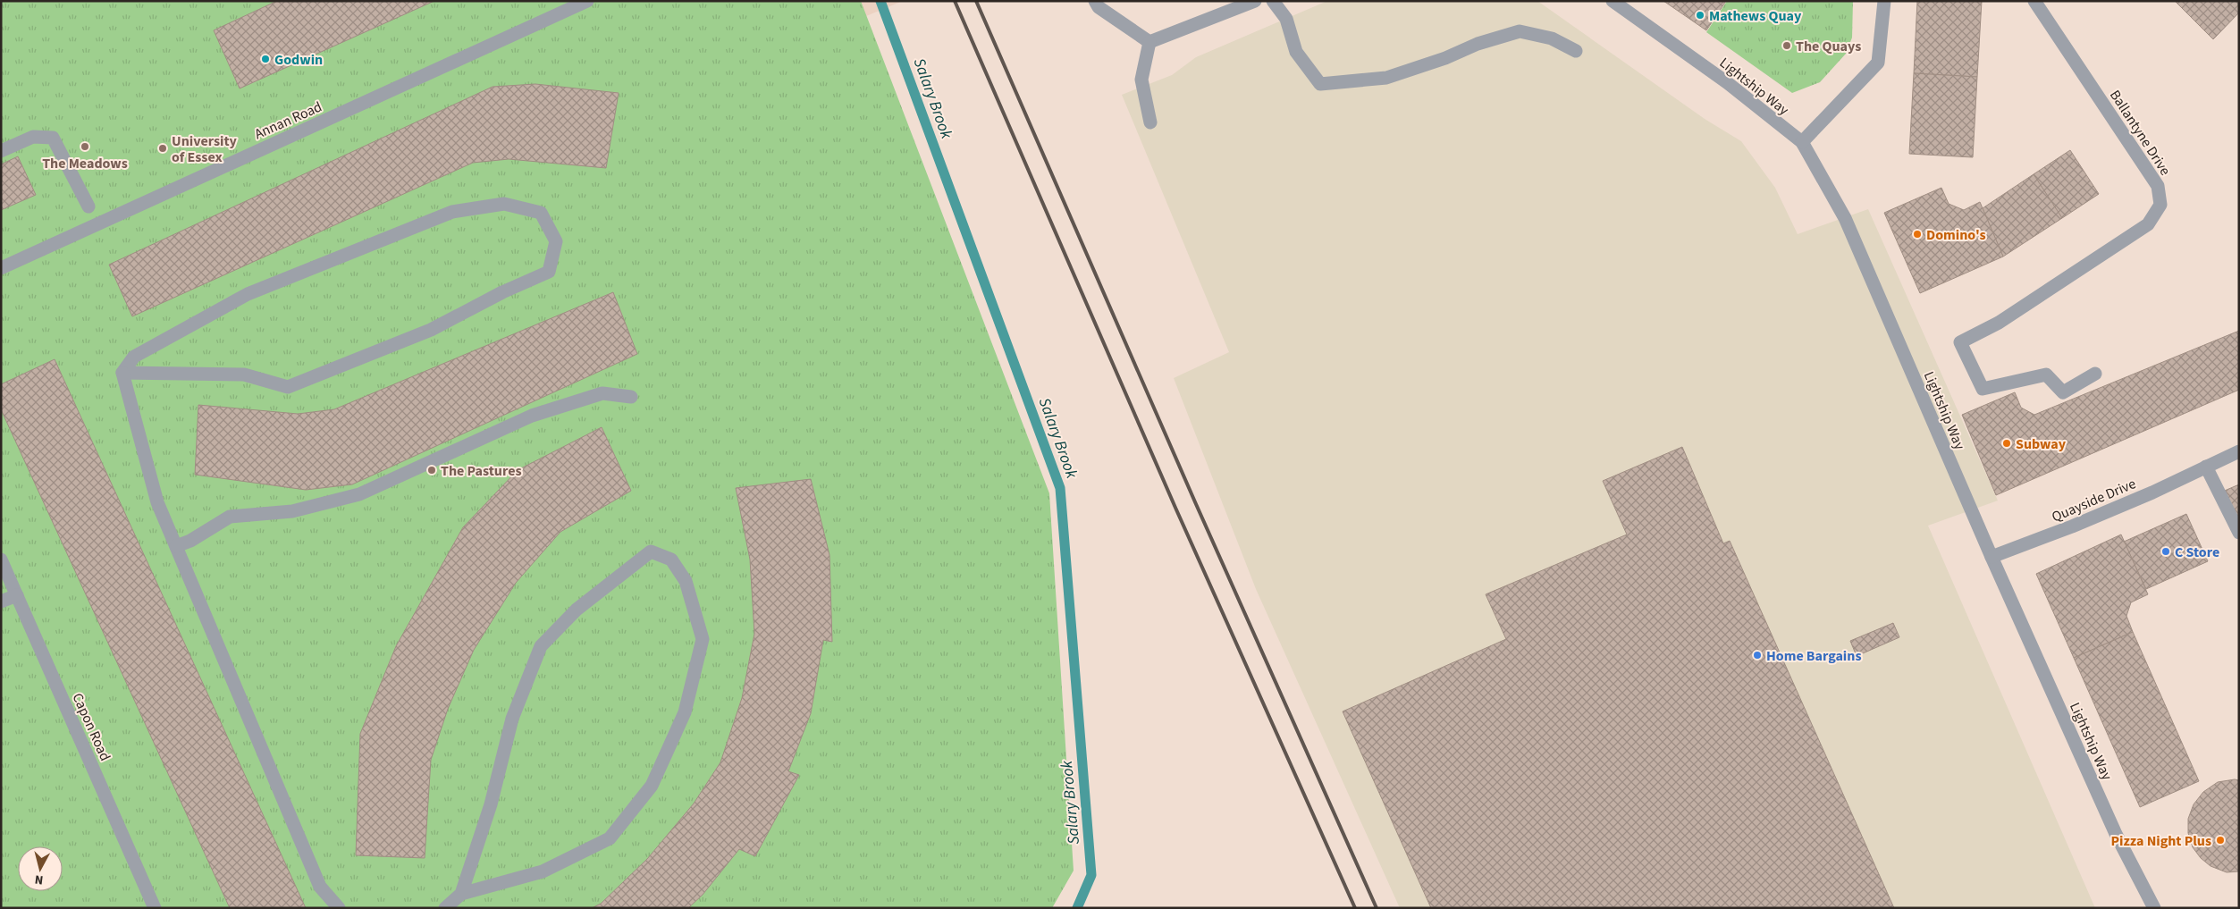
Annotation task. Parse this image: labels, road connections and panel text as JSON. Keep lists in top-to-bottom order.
{
  "streets": {
    "street": [
      "Lightship Way",
      "Annan Road",
      "Ballantyne Drive",
      "Quayside Drive",
      "Capon Road"
    ]
  },
  "crossings": [
    ["Lightship Way", "Quayside Drive"]
  ],
  "water": ["Salary Brook"],
  "places": [
    "Mathews Quay",
    "The Quays",
    "Godwin",
    "The Meadows",
    "University of Essex",
    "Domino's",
    "Subway",
    "The Pastures",
    "C Store",
    "Home Bargains",
    "Pizza Night Plus"
  ],
  "north": "bottom"
}
